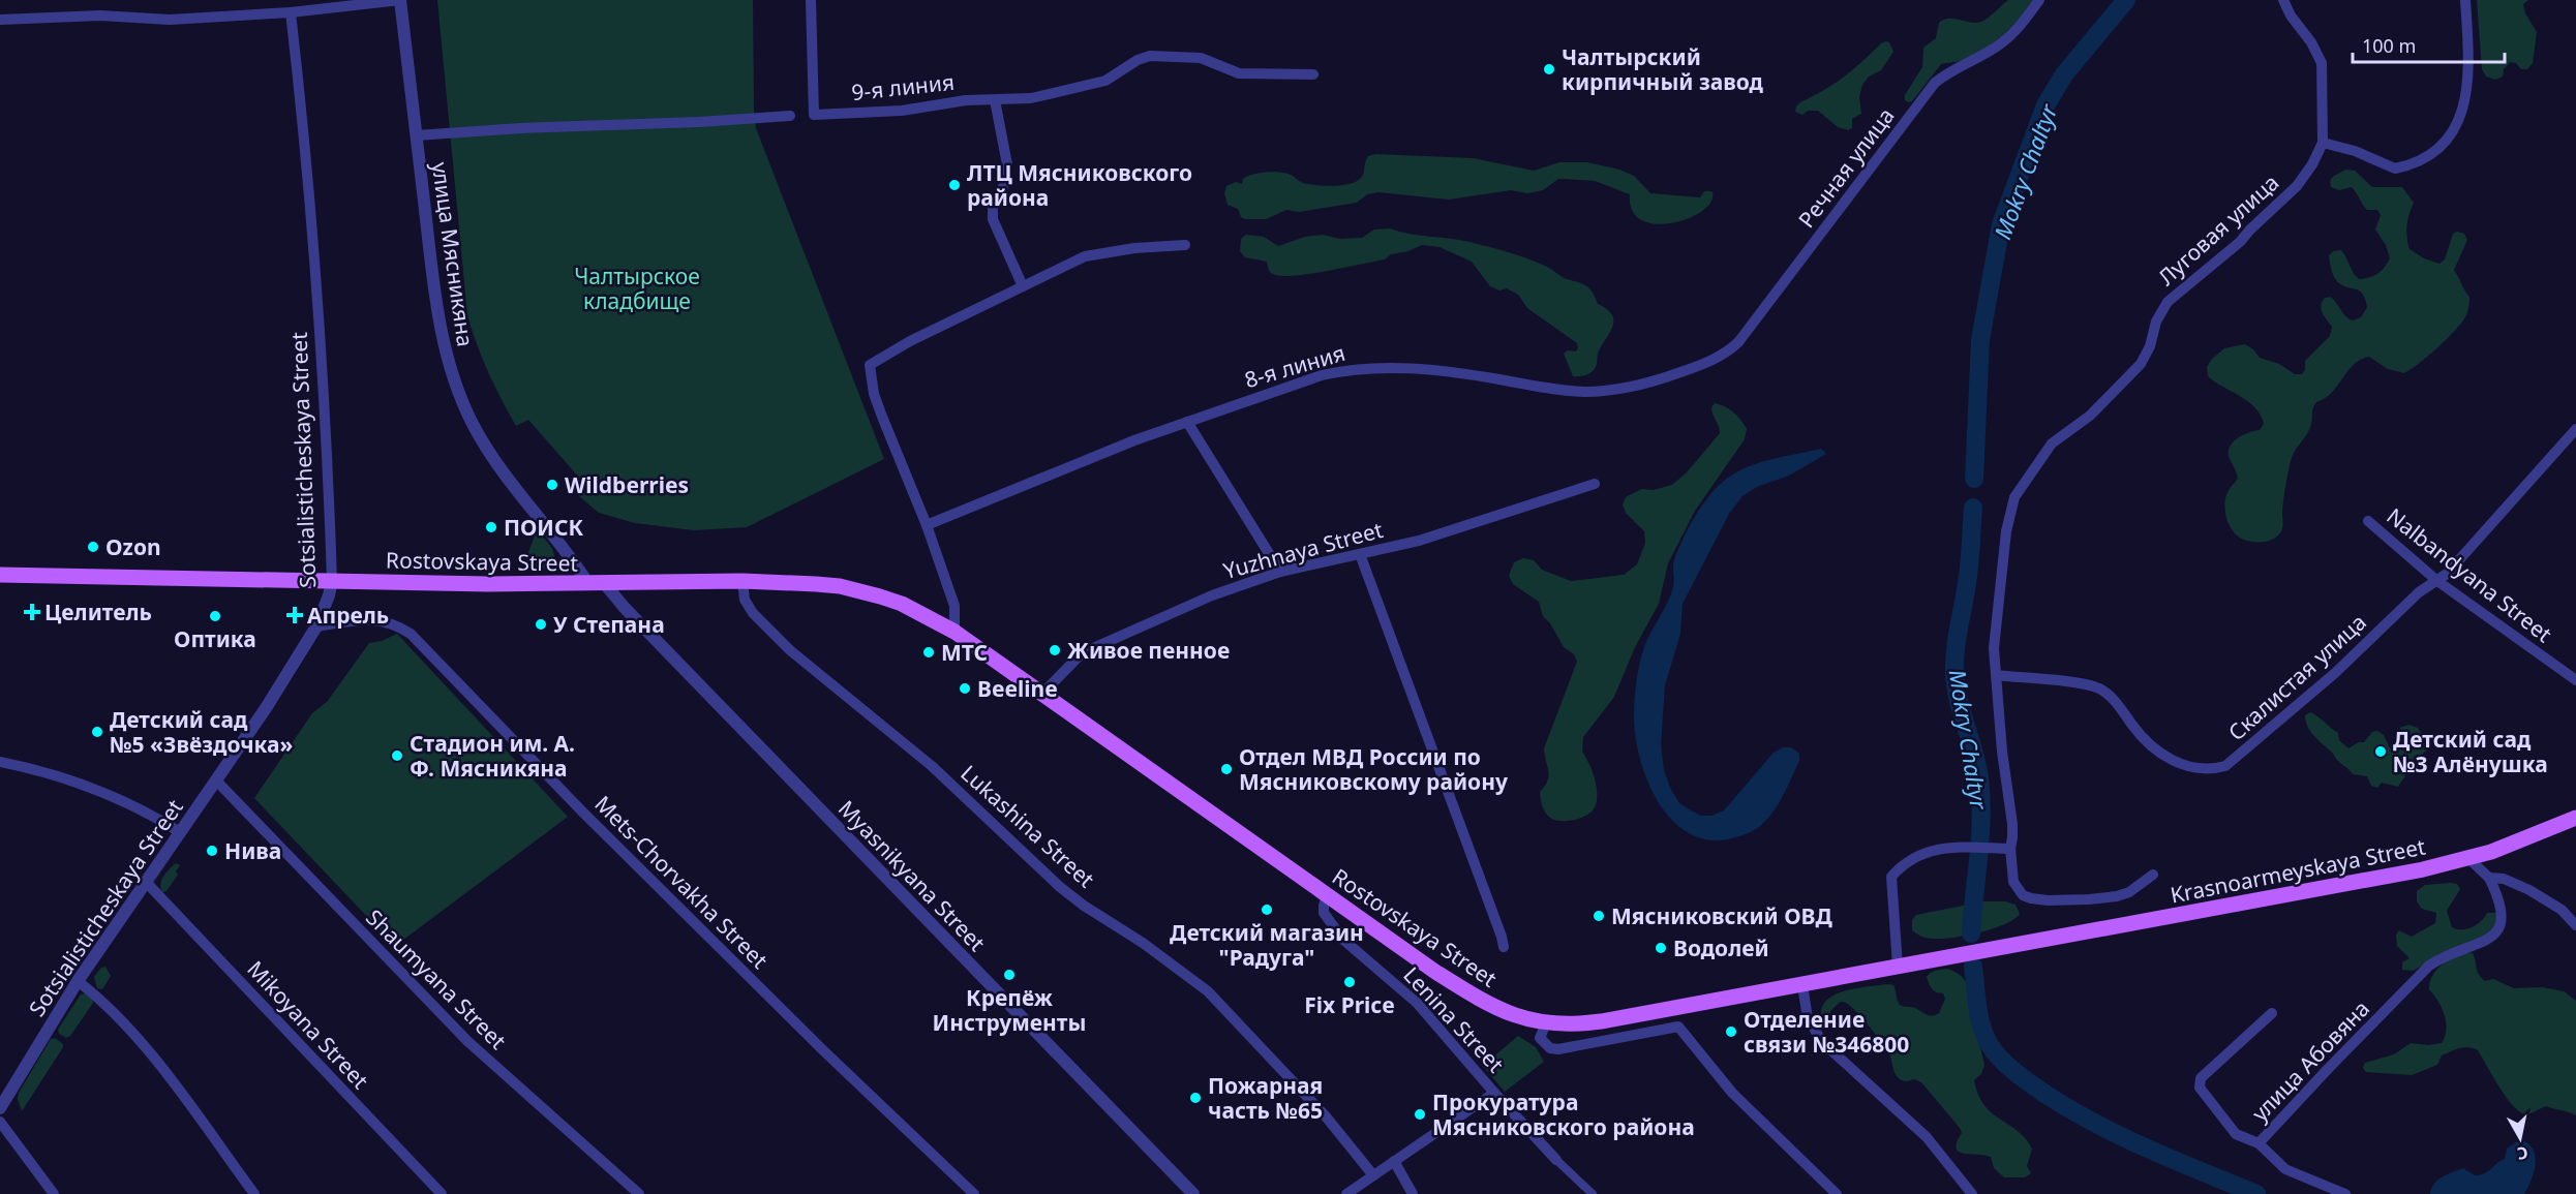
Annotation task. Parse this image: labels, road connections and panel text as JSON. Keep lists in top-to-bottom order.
{
  "streets": {
    "main road": ["Rostovskaya Street", "Krasnoarmeyskaya Street"],
    "street": [
      "9-я линия",
      "Речная улица",
      "Луговая улица",
      "улица Мясникяна",
      "8-я линия",
      "Sotsialisticheskaya Street",
      "Yuzhnaya Street",
      "Nalbandyana Street",
      "Скалистая улица",
      "Lukashina Street",
      "Myasnikyana Street",
      "Mets-Chorvakha Street",
      "Shaumyana Street",
      "Lenina Street",
      "Mikoyana Street",
      "улица Абовяна"
    ]
  },
  "crossings": [
    ["Речная улица", "8-я линия"],
    ["Луговая улица", "Скалистая улица"],
    ["улица Мясникяна", "Rostovskaya Street"],
    ["Sotsialisticheskaya Street", "Rostovskaya Street"],
    ["Sotsialisticheskaya Street", "Mets-Chorvakha Street"],
    ["Sotsialisticheskaya Street", "Shaumyana Street"],
    ["Sotsialisticheskaya Street", "Mikoyana Street"],
    ["Yuzhnaya Street", "Rostovskaya Street"],
    ["Rostovskaya Street", "Lukashina Street"],
    ["Rostovskaya Street", "Krasnoarmeyskaya Street"],
    ["Rostovskaya Street", "Myasnikyana Street"],
    ["Rostovskaya Street", "Lenina Street"],
    ["Nalbandyana Street", "Скалистая улица"]
  ],
  "water": ["Mokry Chaltyr"],
  "parks": ["Чалтырское кладбище"],
  "places": {
    "other": [
      "Чалтырский кирпичный завод",
      "ЛТЦ Мясниковского района",
      "Wildberries",
      "ПОИСК",
      "Ozon",
      "Оптика",
      "У Степана",
      "Живое пенное",
      "МТС",
      "Beeline",
      "Детский сад №5 «Звёздочка»",
      "Детский сад №3 Алёнушка",
      "Стадион им. А. Ф. Мясникяна",
      "Отдел МВД России по Мясниковскому району",
      "Нива",
      "Детский магазин \"Радуга\"",
      "Мясниковский ОВД",
      "Водолей",
      "Крепёж Инструменты",
      "Fix Price",
      "Отделение связи №346800",
      "Пожарная часть №65",
      "Прокуратура Мясниковского района"
    ],
    "health": ["Целитель", "Апрель"]
  },
  "scale_bar": "100 m",
  "north": "bottom"
}
